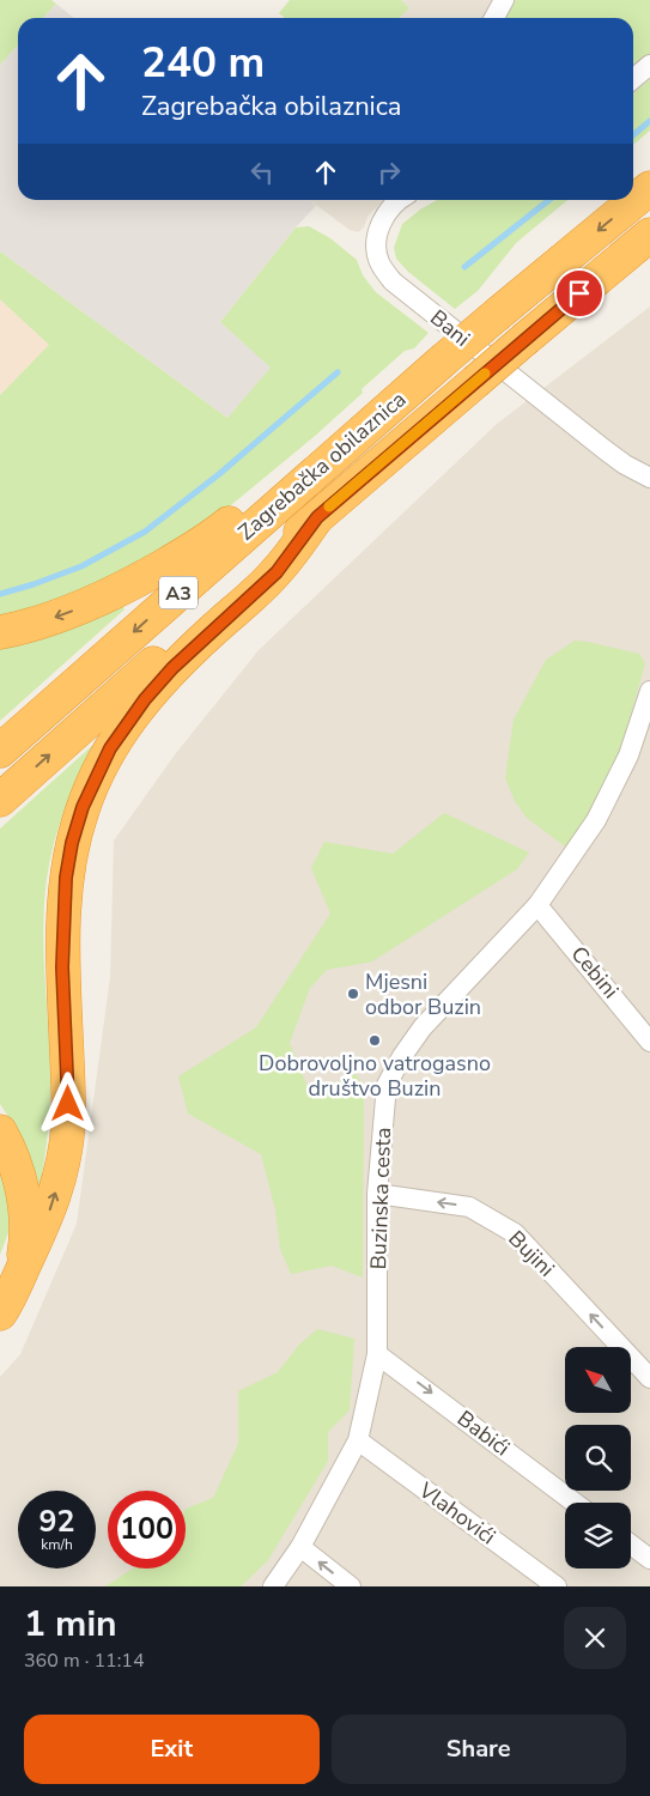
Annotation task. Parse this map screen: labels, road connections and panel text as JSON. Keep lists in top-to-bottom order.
{
  "streets": {
    "highway": ["Zagrebačka obilaznica", "A3"],
    "street": [
      "Bani",
      "Cebini",
      "Buzinska cesta",
      "Bujini",
      "Babići",
      "Vlahovići"
    ]
  },
  "crossings": [
    ["Cebini", "Buzinska cesta"],
    ["Buzinska cesta", "Bujini"],
    ["Buzinska cesta", "Babići"],
    ["Buzinska cesta", "Vlahovići"]
  ],
  "one_way": ["Bujini", "Babići"],
  "places": ["Mjesni odbor Buzin", "Dobrovoljno vatrogasno društvo Buzin"],
  "north": "top left",
  "page": {
    "turn": ["240 m", "Zagrebačka obilaznica"],
    "speed": "92 km/h",
    "limit": "100",
    "heading": ["1 min", "360 m · 11:14"],
    "buttons": ["Exit", "Share"]
  }
}
